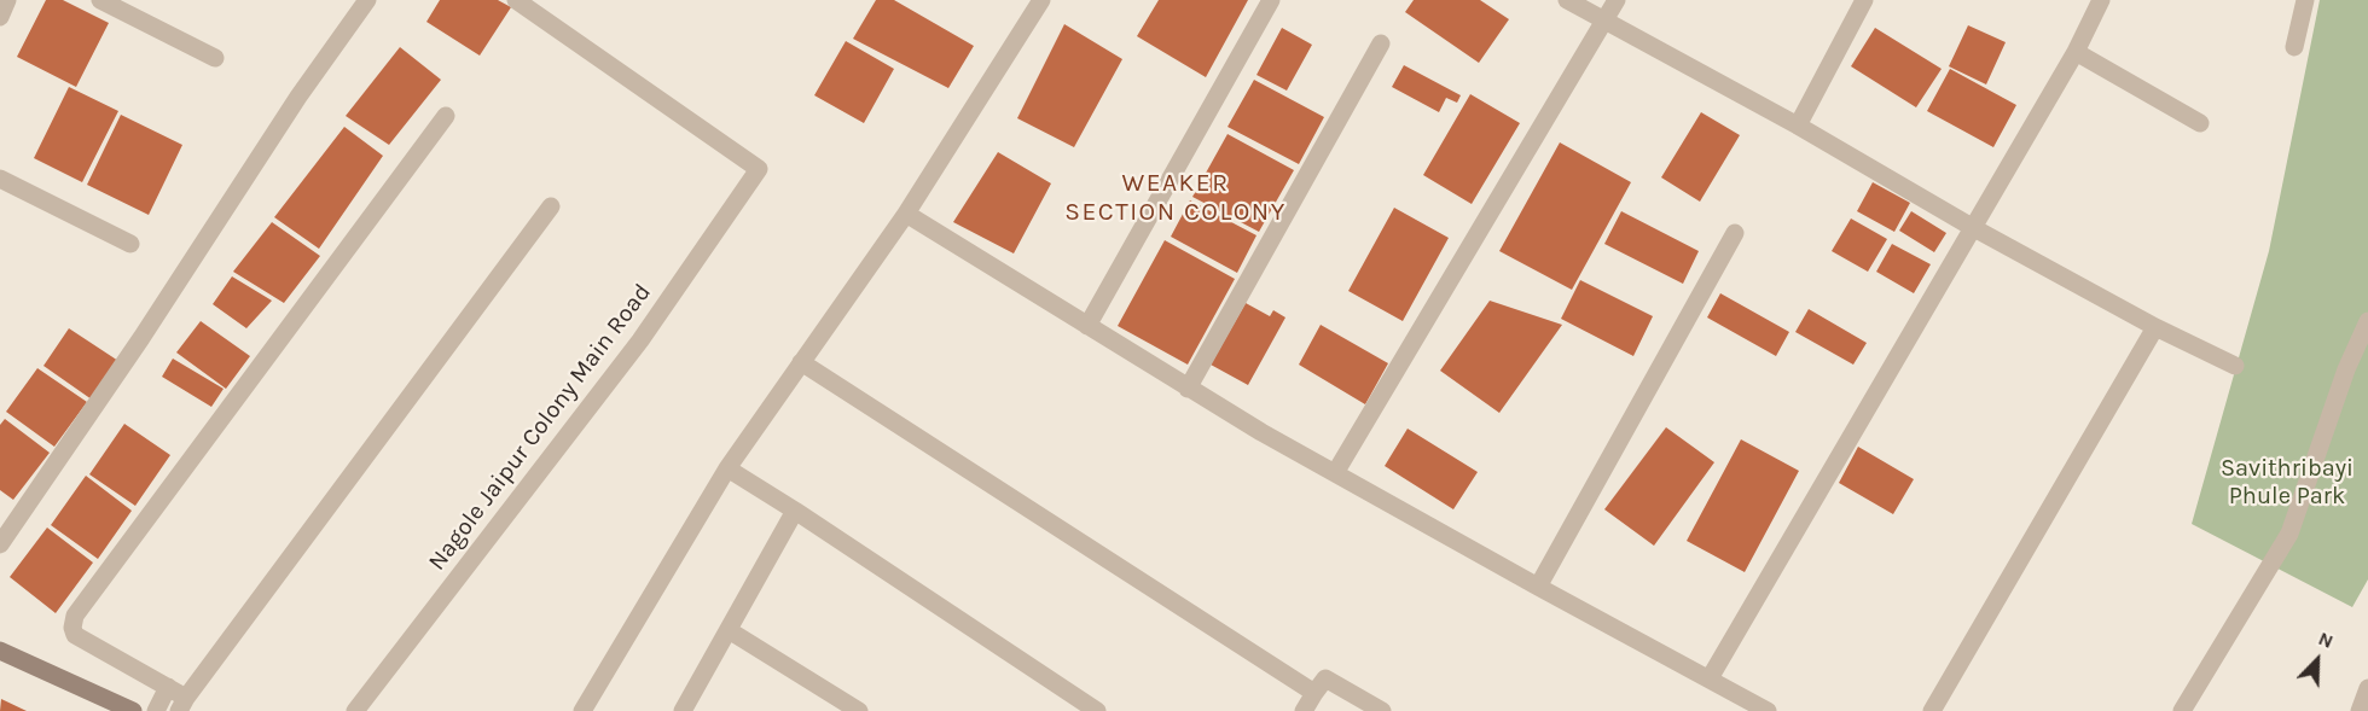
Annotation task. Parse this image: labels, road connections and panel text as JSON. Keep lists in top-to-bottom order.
{
  "streets": {
    "street": ["Nagole Jaipur Colony Main Road"]
  },
  "districts": ["WEAKER SECTION COLONY"],
  "parks": ["Savithribayi Phule Park"],
  "north": "top right"
}
